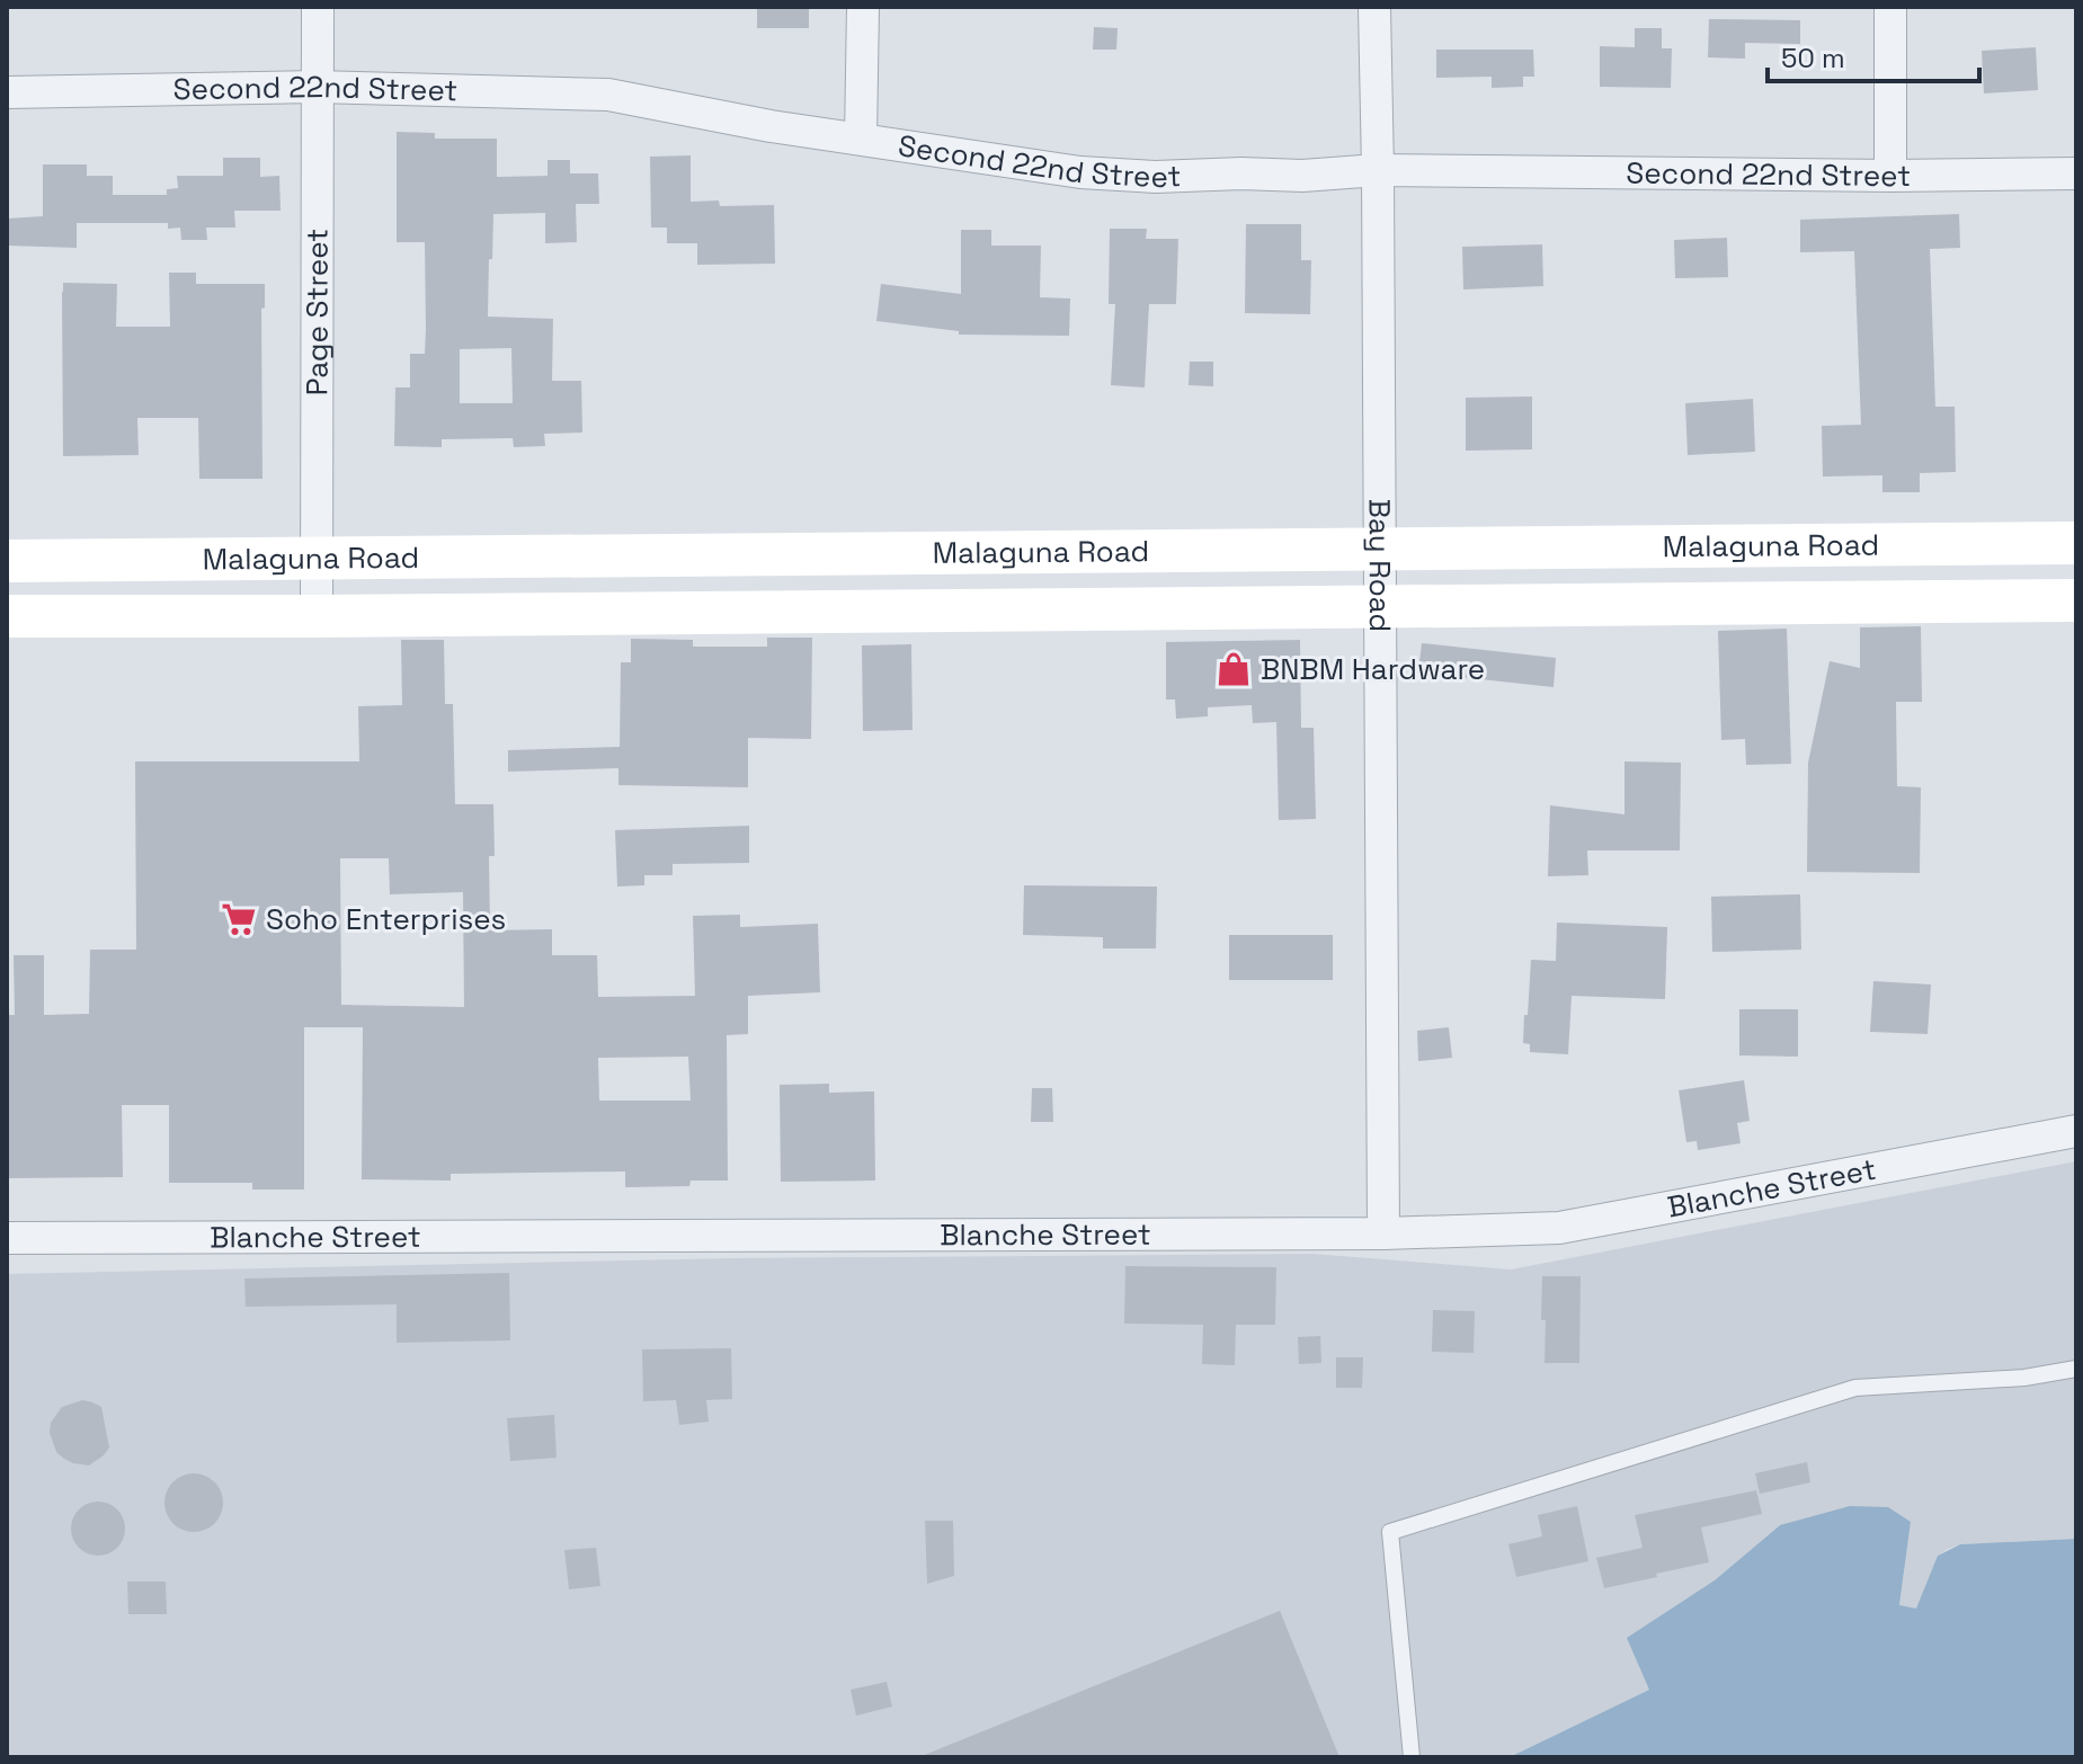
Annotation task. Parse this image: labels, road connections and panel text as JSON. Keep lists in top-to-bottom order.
{
  "streets": {
    "street": [
      "Second 22nd Street",
      "Page Street",
      "Malaguna Road",
      "Bay Road",
      "Blanche Street"
    ]
  },
  "crossings": [
    ["Second 22nd Street", "Page Street"],
    ["Second 22nd Street", "Bay Road"],
    ["Page Street", "Malaguna Road"],
    ["Malaguna Road", "Bay Road"],
    ["Bay Road", "Blanche Street"]
  ],
  "places": {
    "shop": ["BNBM Hardware"],
    "supermarket": ["Soho Enterprises"]
  },
  "scale_bar": "50 m"
}
